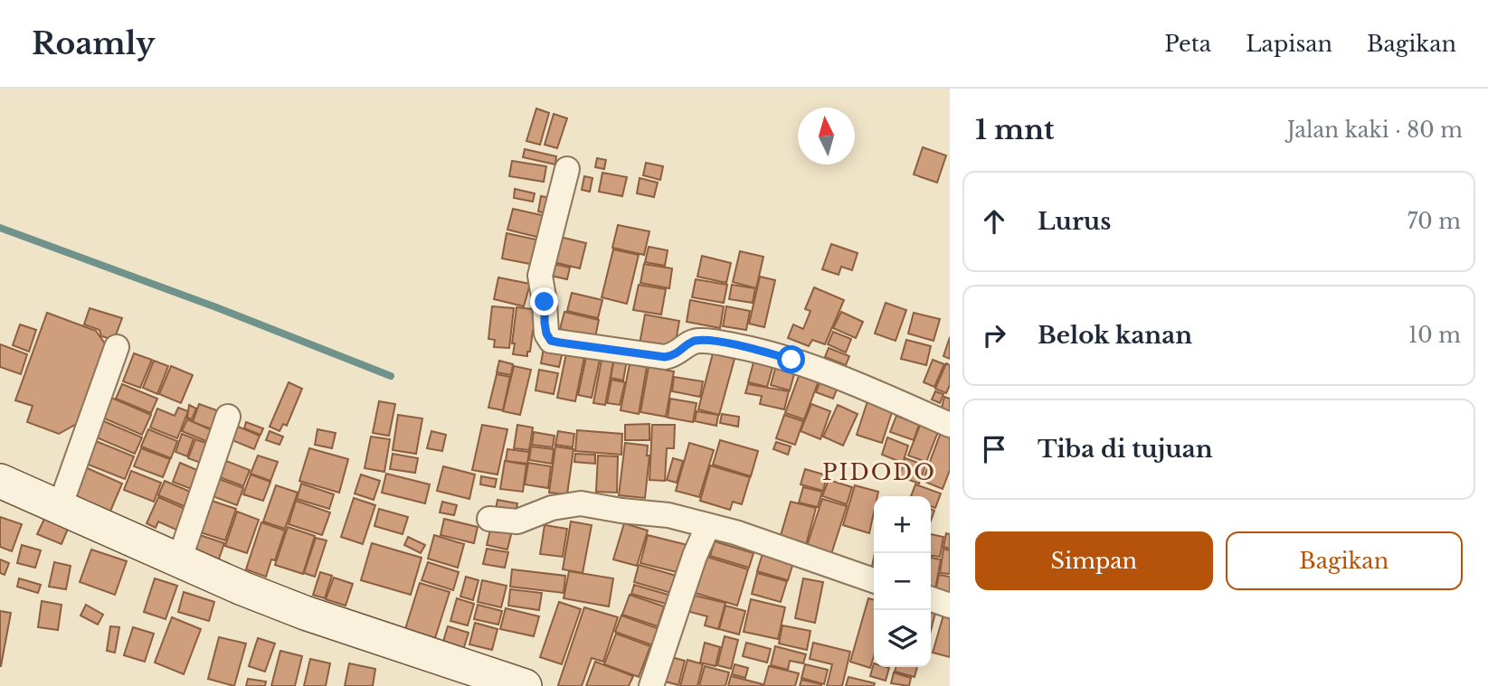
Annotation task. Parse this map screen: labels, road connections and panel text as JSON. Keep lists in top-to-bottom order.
{
  "districts": ["PIDODO"],
  "north": "top",
  "page": {
    "header": "Roamly",
    "nav": ["Peta", "Lapisan", "Bagikan"],
    "heading": ["1 mnt", "Jalan kaki · 80 m"],
    "list": [
      ["Lurus", "70 m"],
      ["Belok kanan", "10 m"],
      "Tiba di tujuan"
    ],
    "map_buttons": ["+", "−"],
    "buttons": ["Simpan", "Bagikan"]
  }
}
